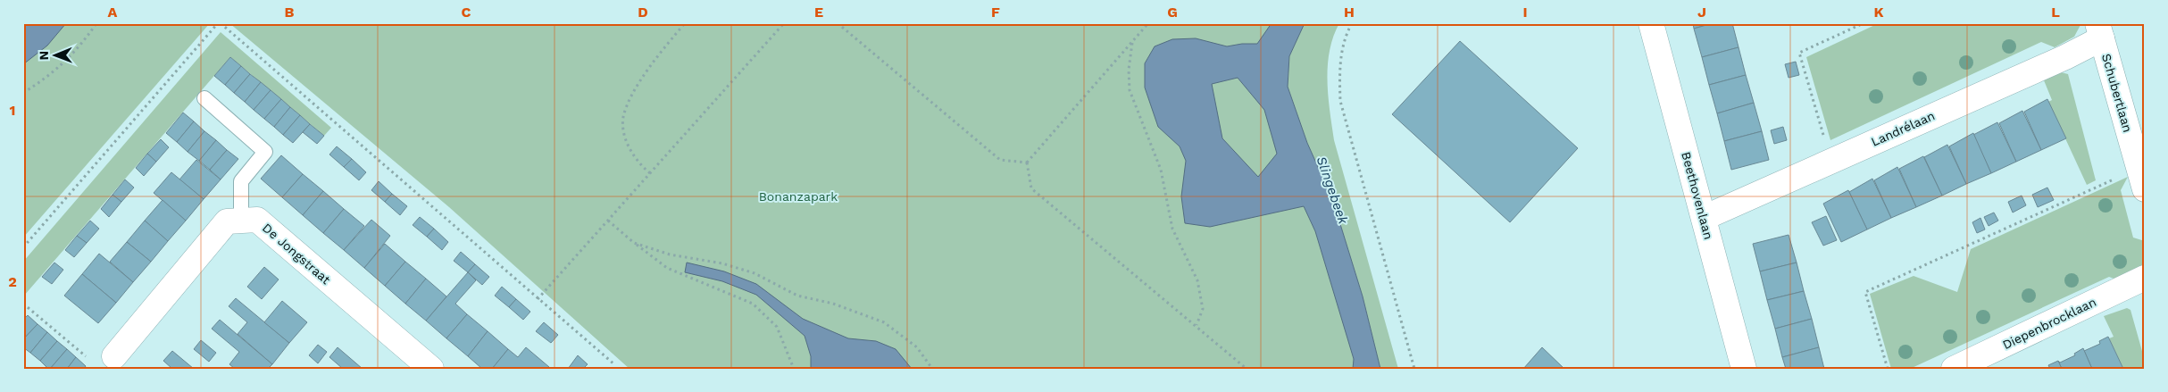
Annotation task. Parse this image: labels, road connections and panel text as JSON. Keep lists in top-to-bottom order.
{
  "streets": {
    "street": [
      "Schubertlaan",
      "Landrélaan",
      "Beethovenlaan",
      "De Jongstraat",
      "Diepenbrocklaan"
    ]
  },
  "crossings": [
    ["Schubertlaan", "Landrélaan"],
    ["Landrélaan", "Beethovenlaan"]
  ],
  "water": ["Slingebeek"],
  "parks": ["Bonanzapark"],
  "north": "left",
  "grid": {
    "columns": [
      "A",
      "B",
      "C",
      "D",
      "E",
      "F",
      "G",
      "H",
      "I",
      "J",
      "K",
      "L"
    ],
    "rows": ["1", "2"]
  }
}
